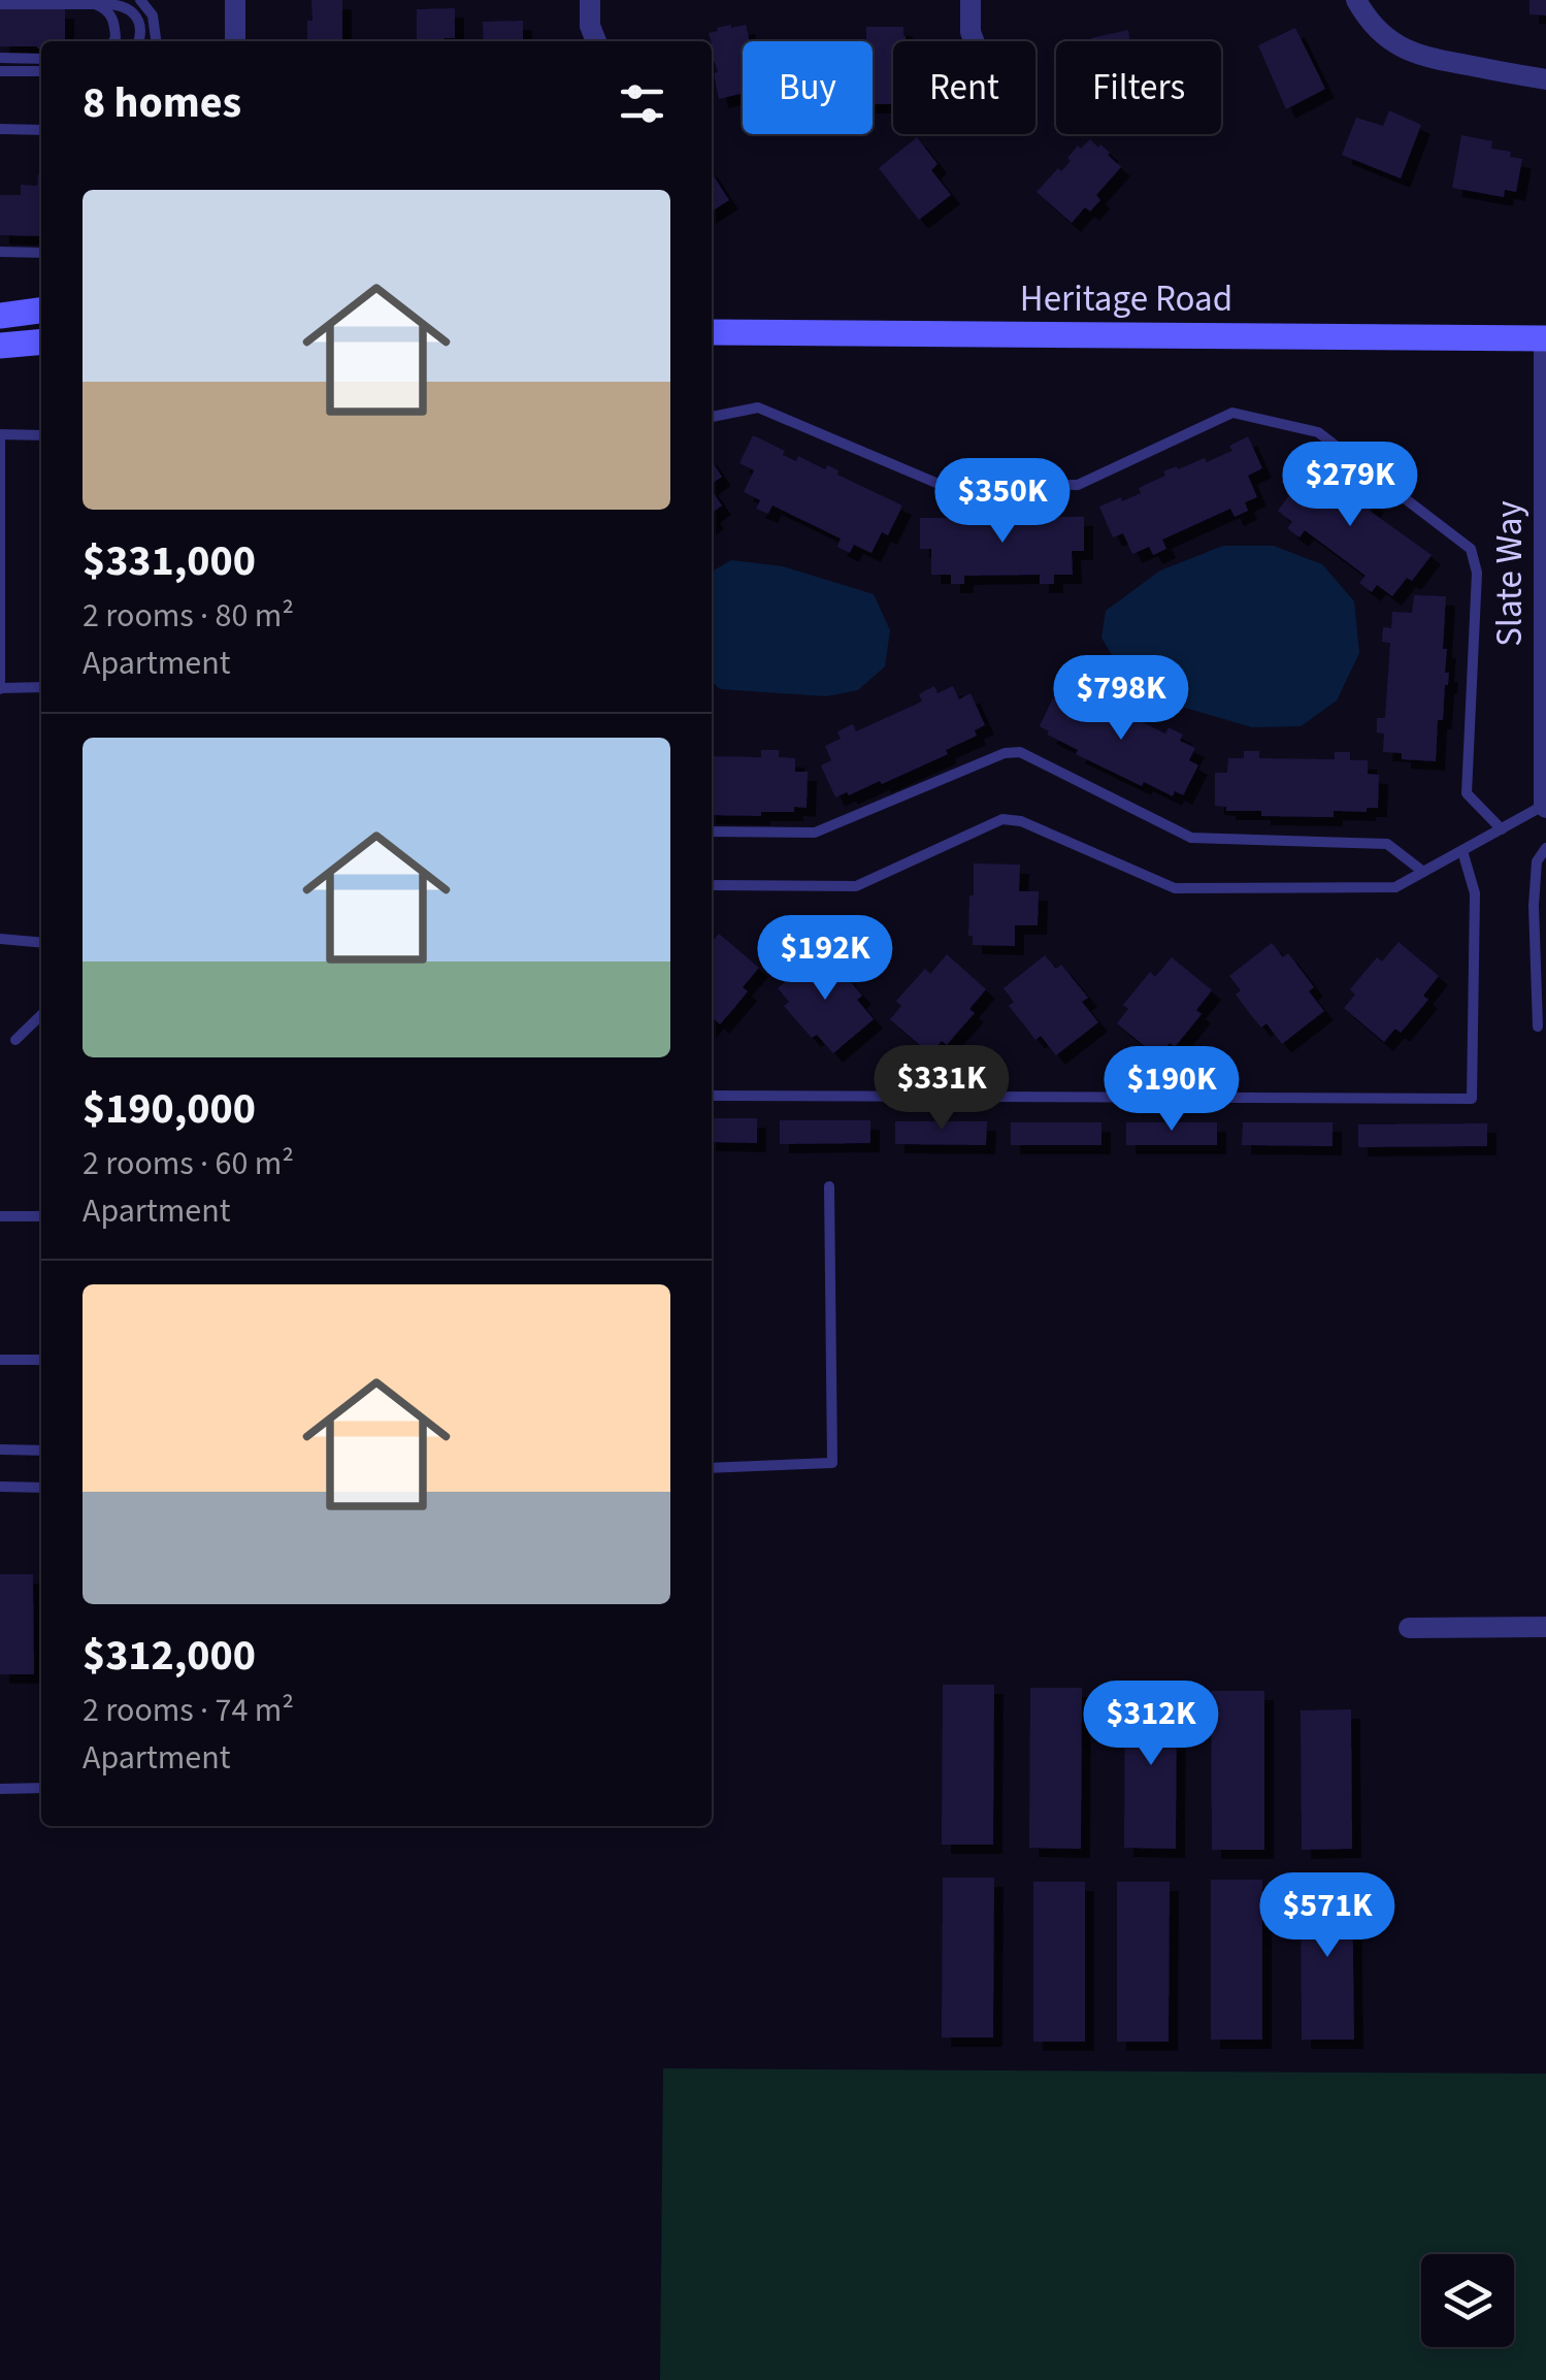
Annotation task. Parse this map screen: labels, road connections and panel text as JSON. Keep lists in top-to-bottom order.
{
  "streets": {
    "main road": ["Heritage Road"],
    "street": ["Slate Way"]
  },
  "crossings": [
    ["Heritage Road", "Slate Way"]
  ],
  "page": {
    "chip": ["Buy", "Rent", "Filters"],
    "heading": "8 homes",
    "list": [
      {
        "name": "$331,000",
        "note": "2 rooms · 80 m² · Apartment"
      },
      {
        "name": "$190,000",
        "note": "2 rooms · 60 m² · Apartment"
      },
      {
        "name": "$312,000",
        "note": "2 rooms · 74 m² · Apartment"
      }
    ],
    "price": [
      "$279K",
      "$350K",
      "$798K",
      "$192K",
      "$331K",
      "$190K",
      "$312K",
      "$571K"
    ]
  }
}
